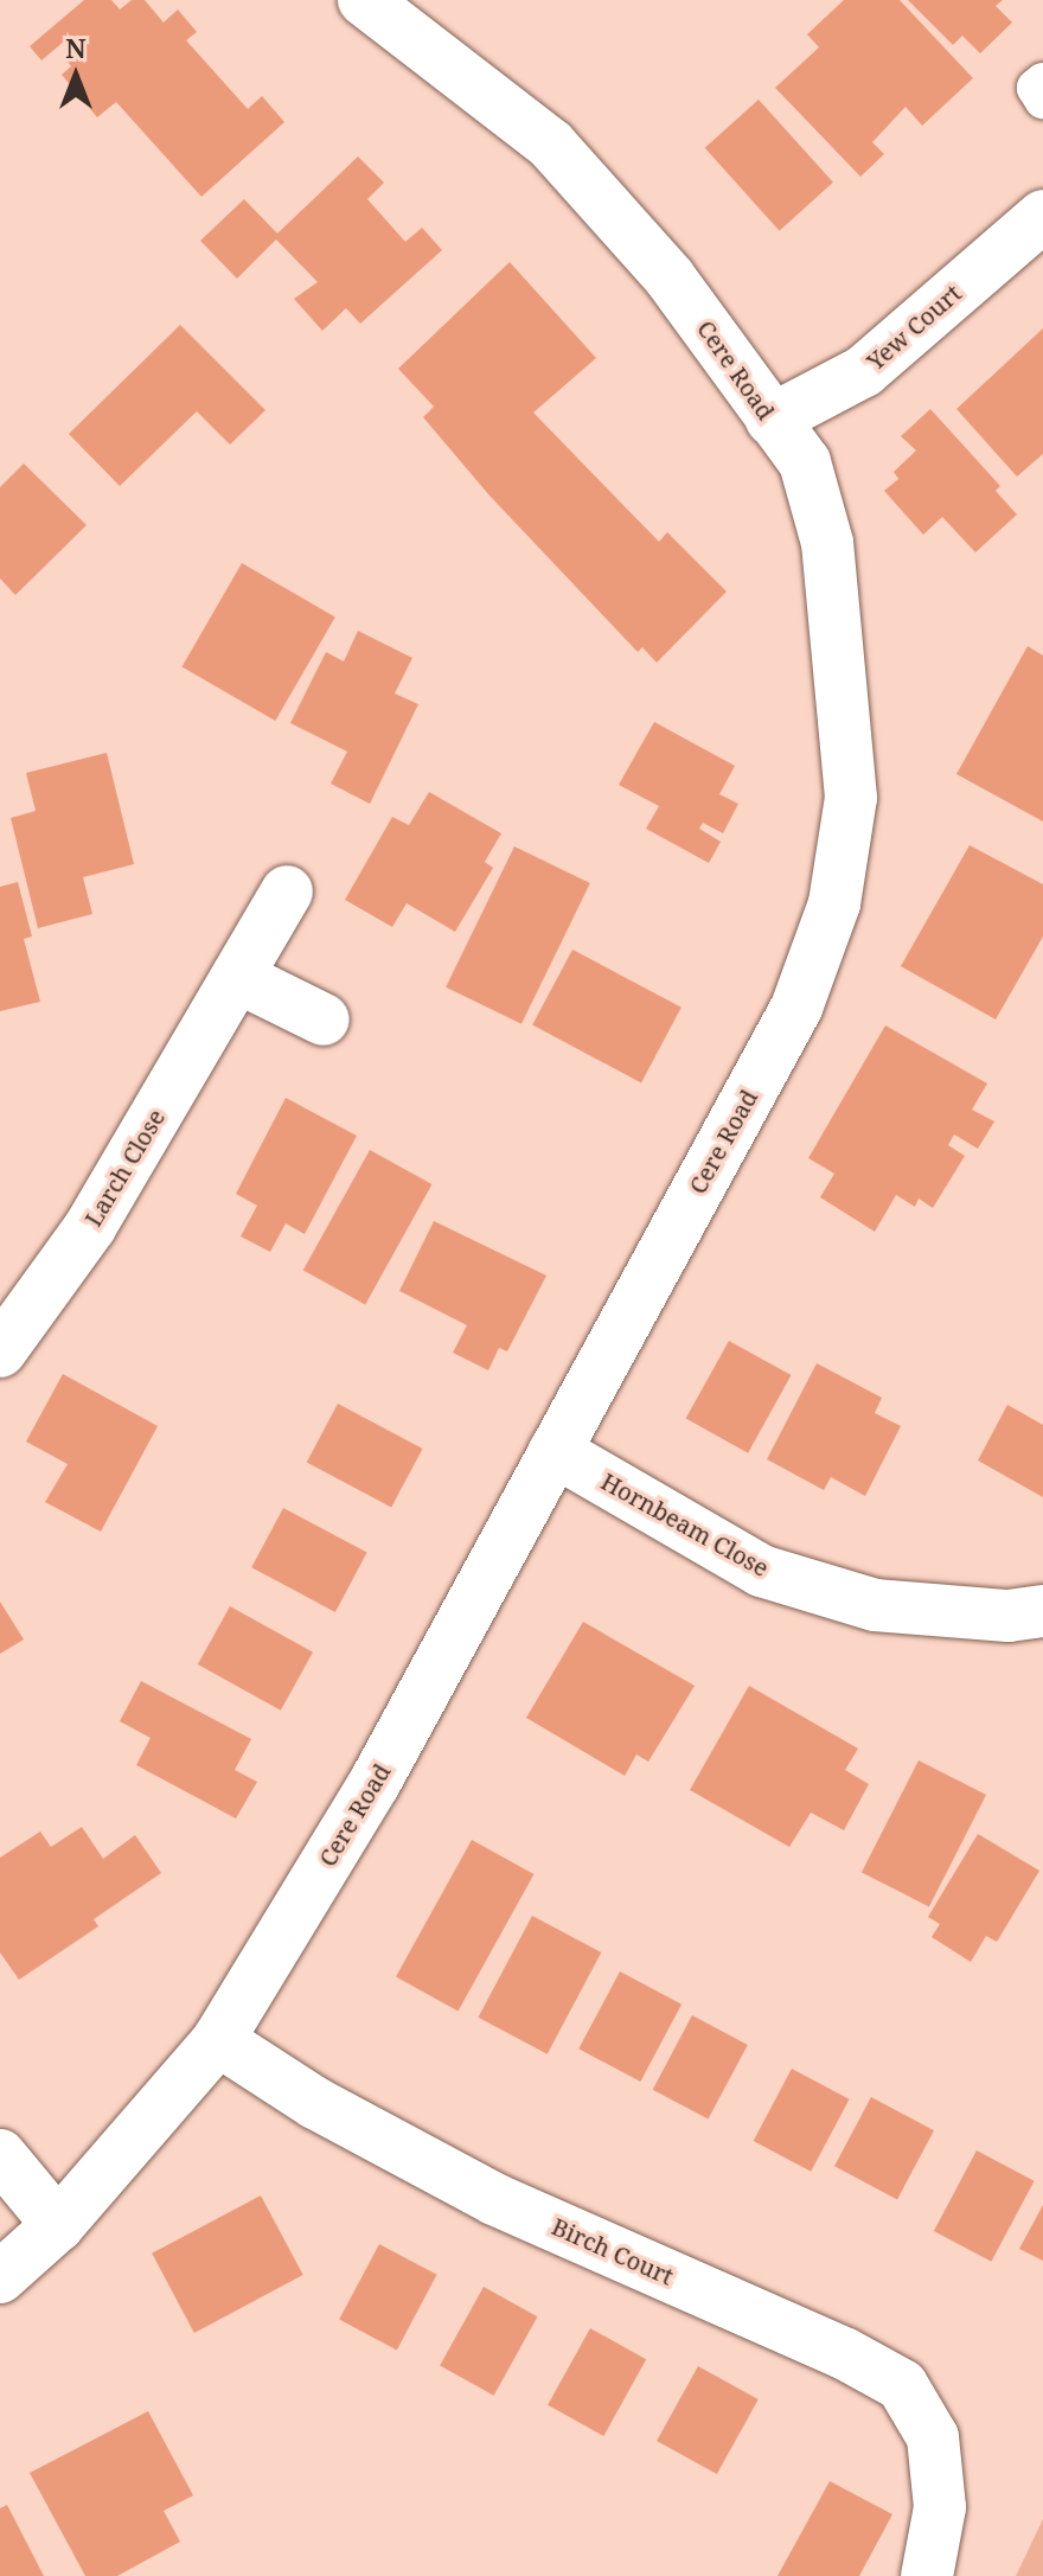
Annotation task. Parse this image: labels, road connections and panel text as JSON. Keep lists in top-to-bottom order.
{
  "streets": {
    "street": [
      "Yew Court",
      "Cere Road",
      "Larch Close",
      "Hornbeam Close",
      "Birch Court"
    ]
  },
  "crossings": [
    ["Yew Court", "Cere Road"],
    ["Cere Road", "Hornbeam Close"],
    ["Cere Road", "Birch Court"]
  ],
  "north": "top"
}
